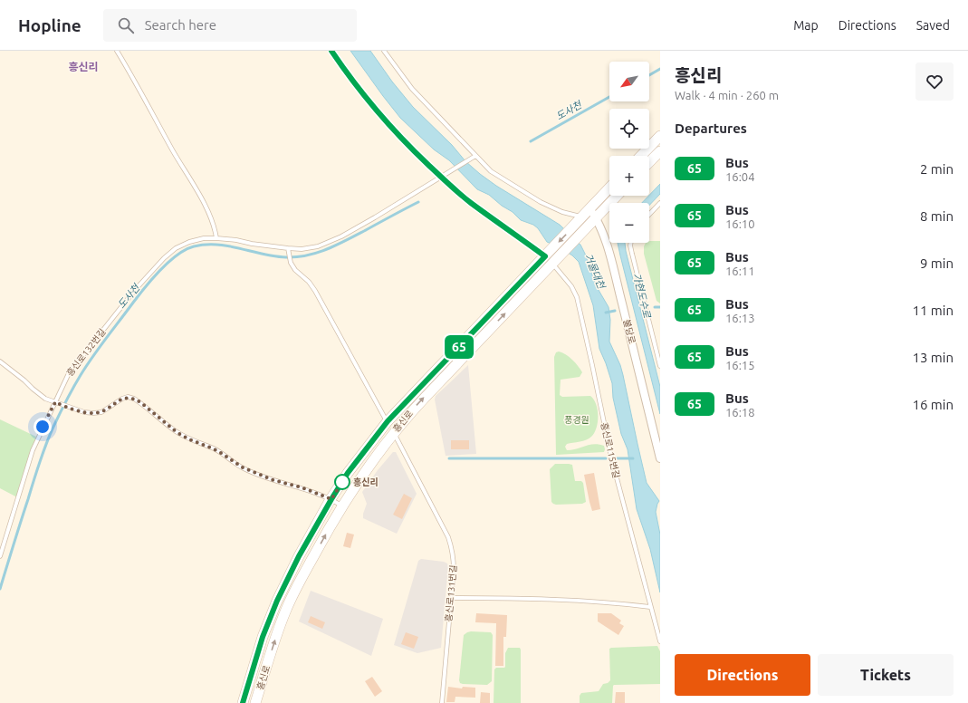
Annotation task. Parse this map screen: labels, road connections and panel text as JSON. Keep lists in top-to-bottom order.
{
  "streets": {
    "main road": ["흥신로"],
    "street": ["불당로"],
    "lane": ["흥신로132번길", "흥신로115번길", "흥신로131번길"]
  },
  "crossings": [
    ["불당로", "흥신로"],
    ["흥신로", "흥신로115번길"],
    ["흥신로", "흥신로131번길"]
  ],
  "districts": ["흥신리"],
  "water": ["도사천", "거물대천", "가현도수로"],
  "parks": ["풍경원"],
  "places": ["흥신리"],
  "lines": ["bus line 65"],
  "north": "bottom left",
  "page": {
    "header": "Hopline",
    "search": "Search here",
    "nav": ["Map", "Directions", "Saved"],
    "on_map": "65",
    "heading": [
      ["흥신리", "Walk · 4 min · 260 m"],
      "Departures"
    ],
    "map_buttons": ["+", "−"],
    "list": [
      {
        "mark": "65",
        "name": "Bus",
        "note": "16:04",
        "value": "2 min"
      },
      {
        "mark": "65",
        "name": "Bus",
        "note": "16:10",
        "value": "8 min"
      },
      {
        "mark": "65",
        "name": "Bus",
        "note": "16:11",
        "value": "9 min"
      },
      {
        "mark": "65",
        "name": "Bus",
        "note": "16:13",
        "value": "11 min"
      },
      {
        "mark": "65",
        "name": "Bus",
        "note": "16:15",
        "value": "13 min"
      },
      {
        "mark": "65",
        "name": "Bus",
        "note": "16:18",
        "value": "16 min"
      }
    ],
    "buttons": ["Directions", "Tickets"]
  }
}
